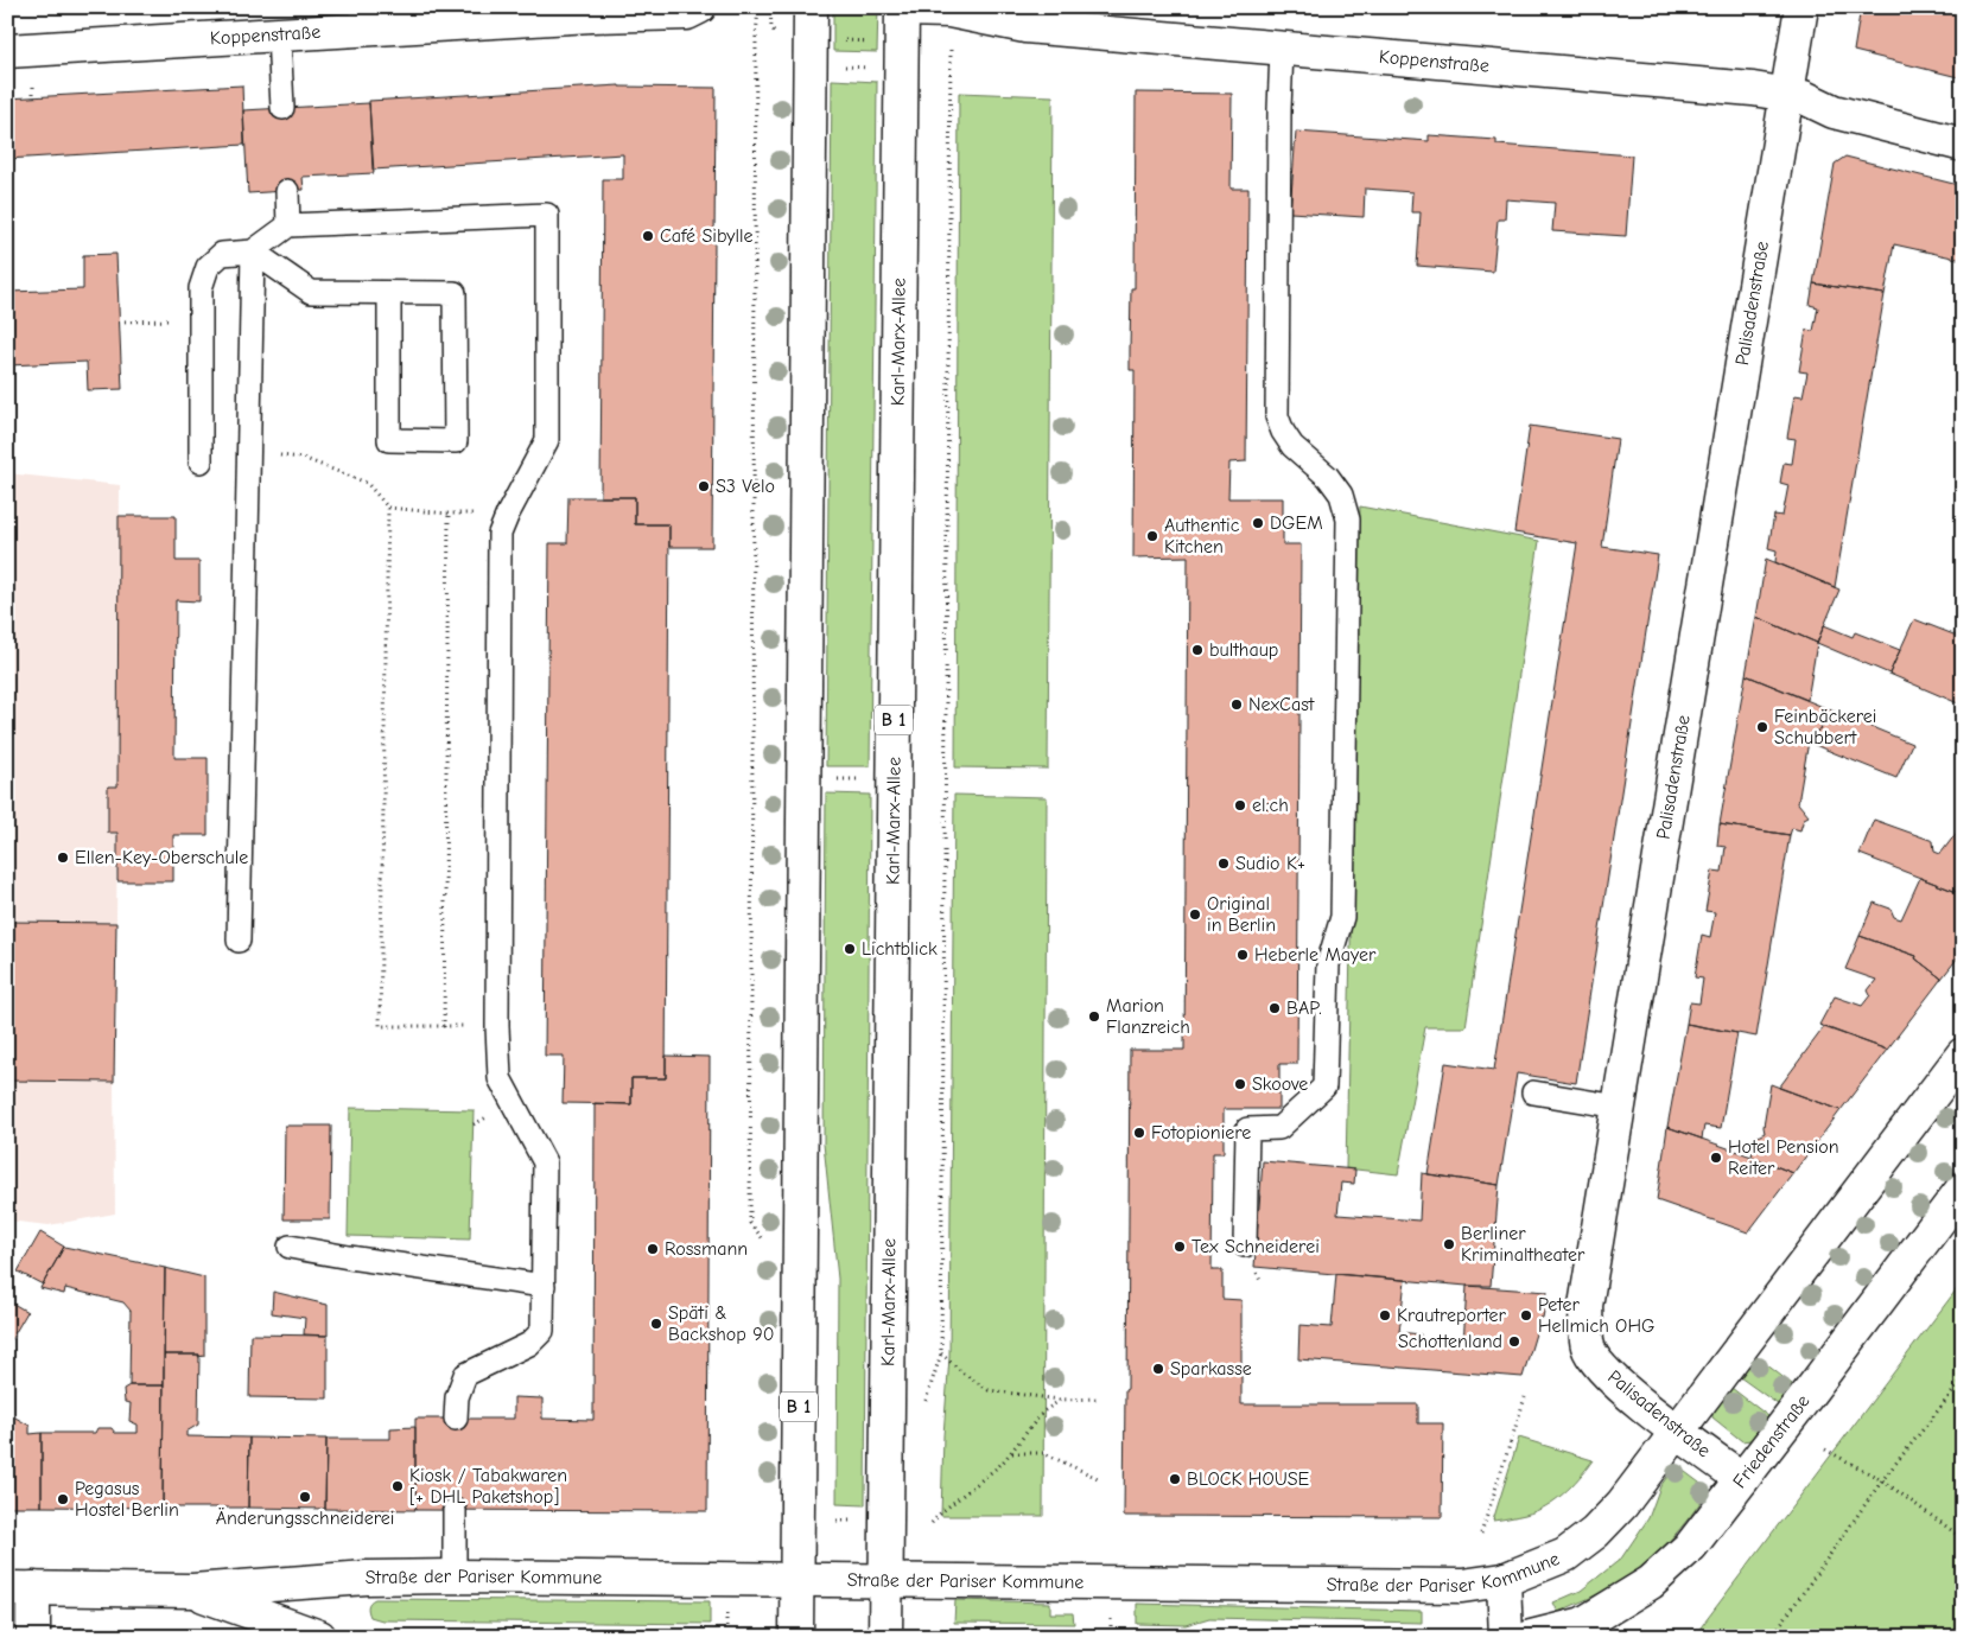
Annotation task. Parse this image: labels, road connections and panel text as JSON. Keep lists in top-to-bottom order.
{
  "streets": {
    "street": [
      "Koppenstraße",
      "Palisadenstraße",
      "Karl-Marx-Allee",
      "B 1",
      "Friedenstraße",
      "Straße der Pariser Kommune"
    ]
  },
  "crossings": [
    ["Koppenstraße", "Palisadenstraße"],
    ["Koppenstraße", "Karl-Marx-Allee"],
    ["Palisadenstraße", "Friedenstraße"],
    ["Palisadenstraße", "Straße der Pariser Kommune"],
    ["Karl-Marx-Allee", "Straße der Pariser Kommune"],
    ["B 1", "Straße der Pariser Kommune"]
  ],
  "places": [
    "Café Sibylle",
    "S3 Velo",
    "DGEM",
    "Authentic Kitchen",
    "bulthaup",
    "NexCast",
    "Feinbäckerei Schubbert",
    "el:ch",
    "Ellen-Key-Oberschule",
    "Sudio K+",
    "Original in Berlin",
    "Lichtblick",
    "Heberle Mayer",
    "BAP.",
    "Marion Flanzreich",
    "Skoove",
    "Fotopioniere",
    "Hotel Pension Reiter",
    "Berliner Kriminaltheater",
    "Tex Schneiderei",
    "Rossmann",
    "Krautreporter",
    "Peter Hellmich OHG",
    "Späti & Backshop 90",
    "Schottenland",
    "Sparkasse",
    "BLOCK HOUSE",
    "Kiosk / Tabakwaren [+ DHL Paketshop]",
    "Änderungsschneiderei",
    "Pegasus Hostel Berlin"
  ]
}
